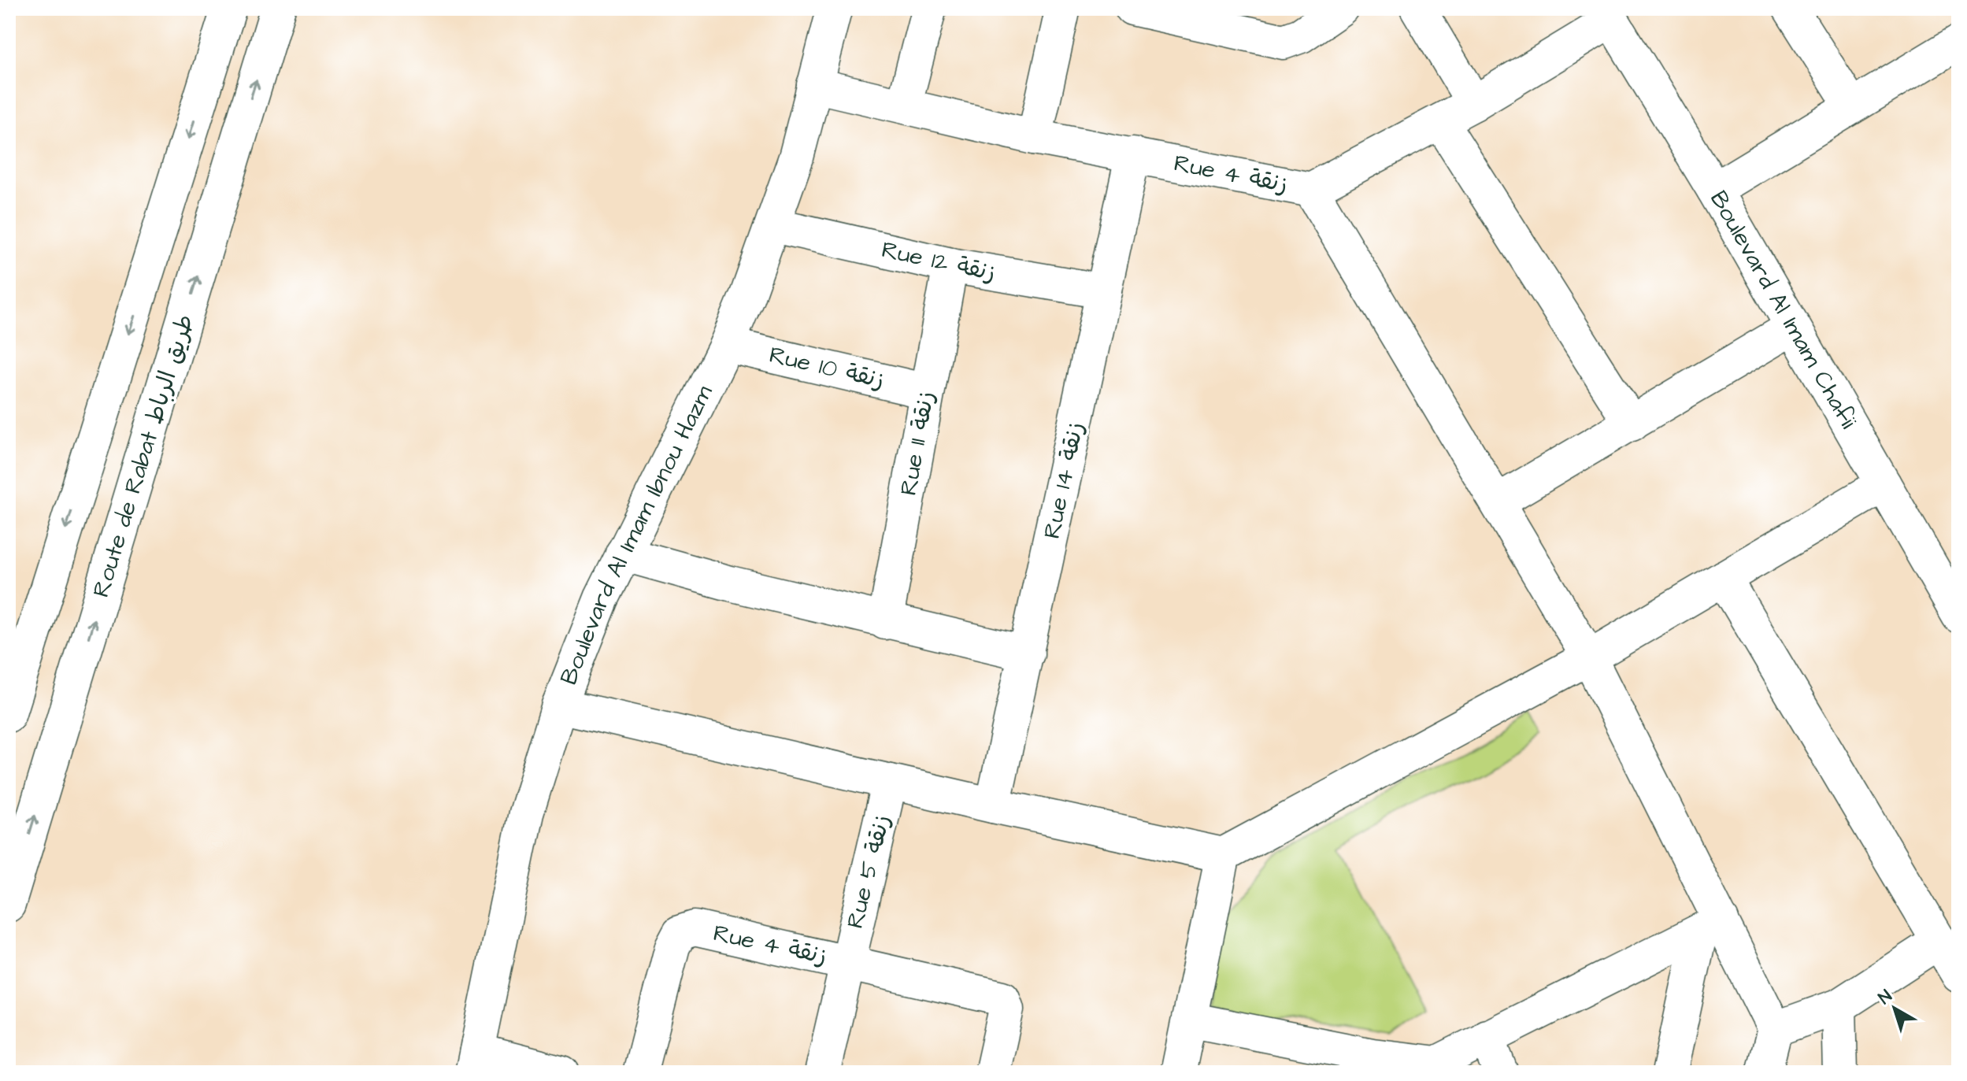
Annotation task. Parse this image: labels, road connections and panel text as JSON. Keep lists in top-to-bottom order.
{
  "streets": {
    "street": [
      "Rue 4 زنقة",
      "Rue 12 زنقة",
      "Boulevard Al Imam Chafii",
      "Rue 10 زنقة",
      "Rue 11 زنقة",
      "Route de Rabat طريق الرباط",
      "Rue 14 زنقة",
      "Boulevard Al Imam Ibnou Hazm",
      "Rue 5 زنقة"
    ]
  },
  "crossings": [
    ["Rue 4 زنقة", "Boulevard Al Imam Chafii"],
    ["Rue 4 زنقة", "Rue 14 زنقة"],
    ["Rue 4 زنقة", "Boulevard Al Imam Ibnou Hazm"],
    ["Rue 4 زنقة", "Rue 5 زنقة"],
    ["Rue 12 زنقة", "Rue 11 زنقة"],
    ["Rue 12 زنقة", "Rue 14 زنقة"],
    ["Rue 12 زنقة", "Boulevard Al Imam Ibnou Hazm"],
    ["Rue 10 زنقة", "Rue 11 زنقة"],
    ["Rue 10 زنقة", "Boulevard Al Imam Ibnou Hazm"]
  ],
  "north": "top left"
}
